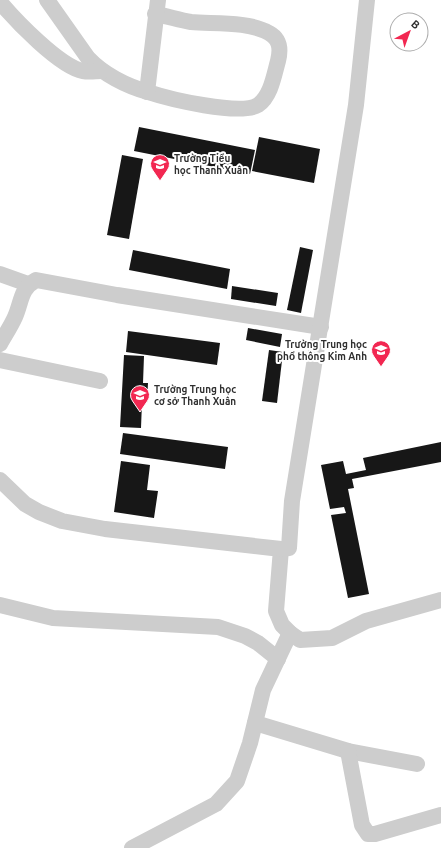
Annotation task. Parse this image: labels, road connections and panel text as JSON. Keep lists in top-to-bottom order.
{
  "places": {
    "school or university": ["Trường Tiểu học Thanh Xuân", "Trường Trung học phổ thông Kim Anh", "Trường Trung học cơ sở Thanh Xuân"]
  },
  "north": "top right"
}
